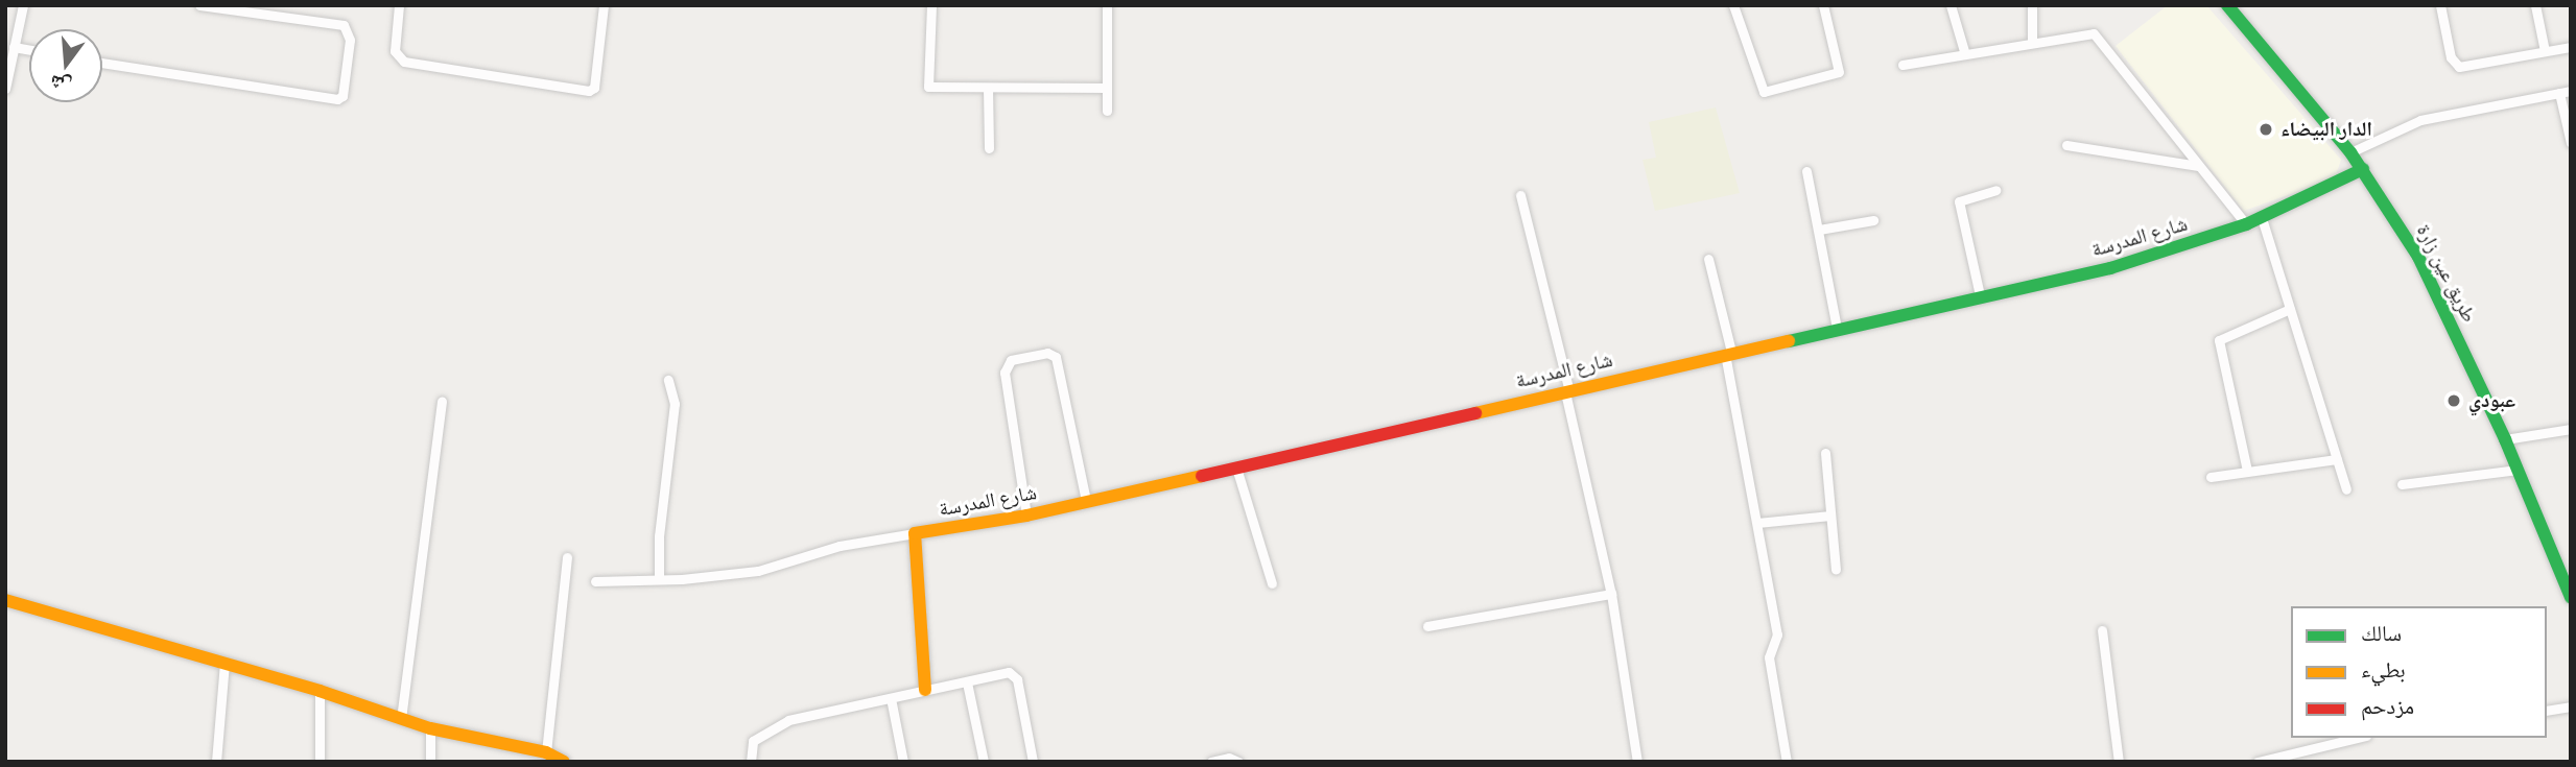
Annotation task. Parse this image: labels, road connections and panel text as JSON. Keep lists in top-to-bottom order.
{
  "streets": {
    "street": ["شارع المدرسة", "طريق عين زارة"]
  },
  "crossings": [
    ["شارع المدرسة", "طريق عين زارة"]
  ],
  "places": ["الدار البيضاء", "عبودي"],
  "legend": ["سالك", "بطيء", "مزدحم"],
  "north": "bottom"
}
